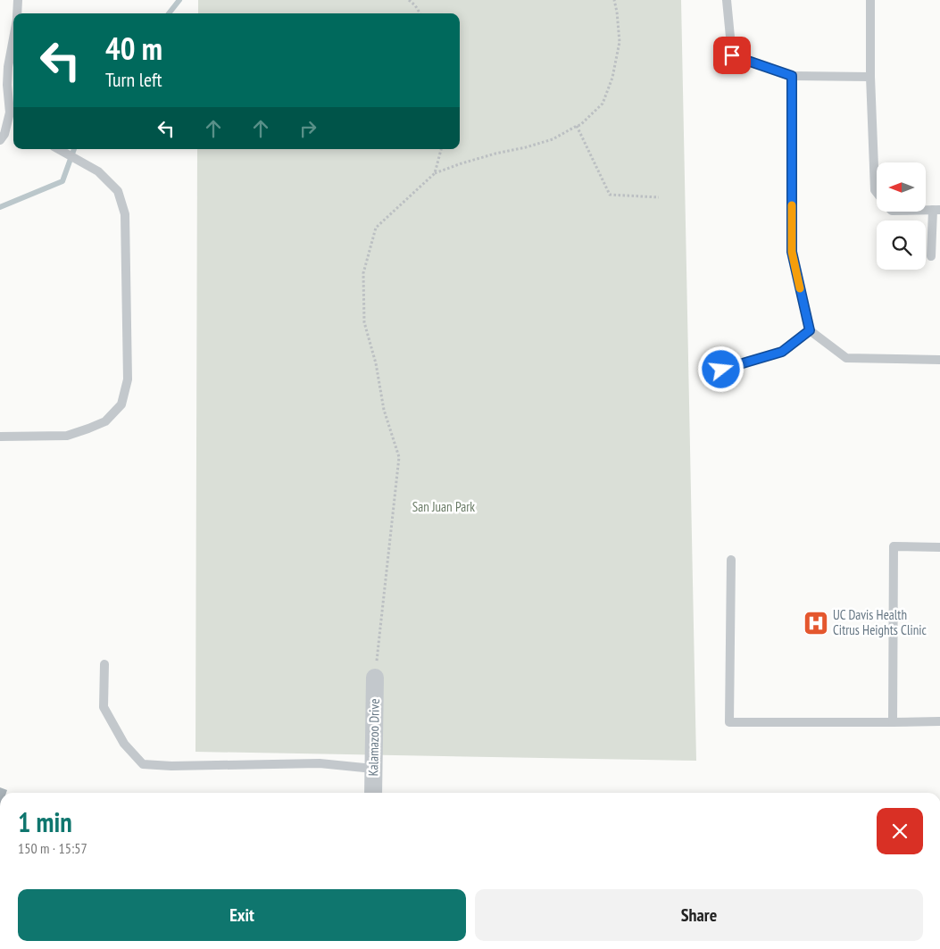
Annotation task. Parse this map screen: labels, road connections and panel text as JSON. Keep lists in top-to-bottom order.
{
  "streets": {
    "street": ["Kalamazoo Drive"]
  },
  "parks": ["San Juan Park"],
  "places": {
    "hospital": ["UC Davis Health Citrus Heights Clinic"]
  },
  "north": "left",
  "page": {
    "turn": ["40 m", "Turn left"],
    "heading": ["1 min", "150 m · 15:57"],
    "buttons": ["Exit", "Share"]
  }
}
